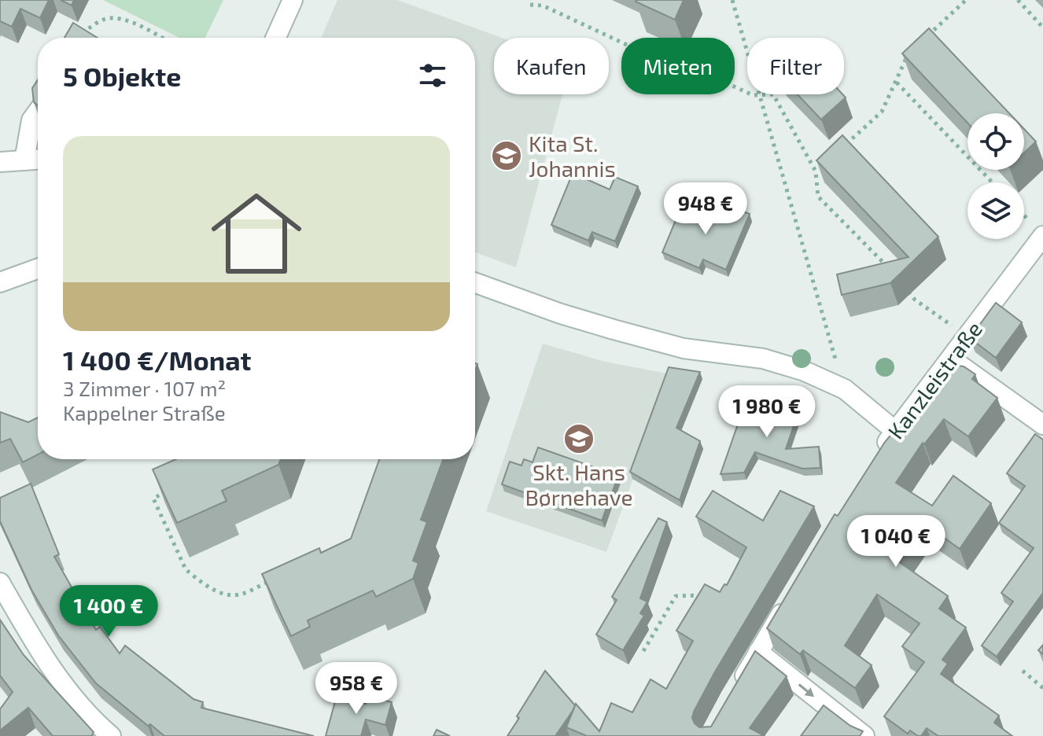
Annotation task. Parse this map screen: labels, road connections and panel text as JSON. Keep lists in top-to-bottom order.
{
  "streets": {
    "street": ["Kanzleistraße"]
  },
  "places": {
    "school or university": ["Kita St. Johannis", "Skt. Hans Børnehave"]
  },
  "page": {
    "chip": ["Kaufen", "Mieten", "Filter"],
    "heading": "5 Objekte",
    "list": [
      {
        "name": "1 400 €/Monat",
        "note": "3 Zimmer · 107 m² · Kappelner Straße"
      }
    ],
    "price": [
      "948 €",
      "1 980 €",
      "1 040 €",
      "1 400 €",
      "958 €"
    ]
  }
}
